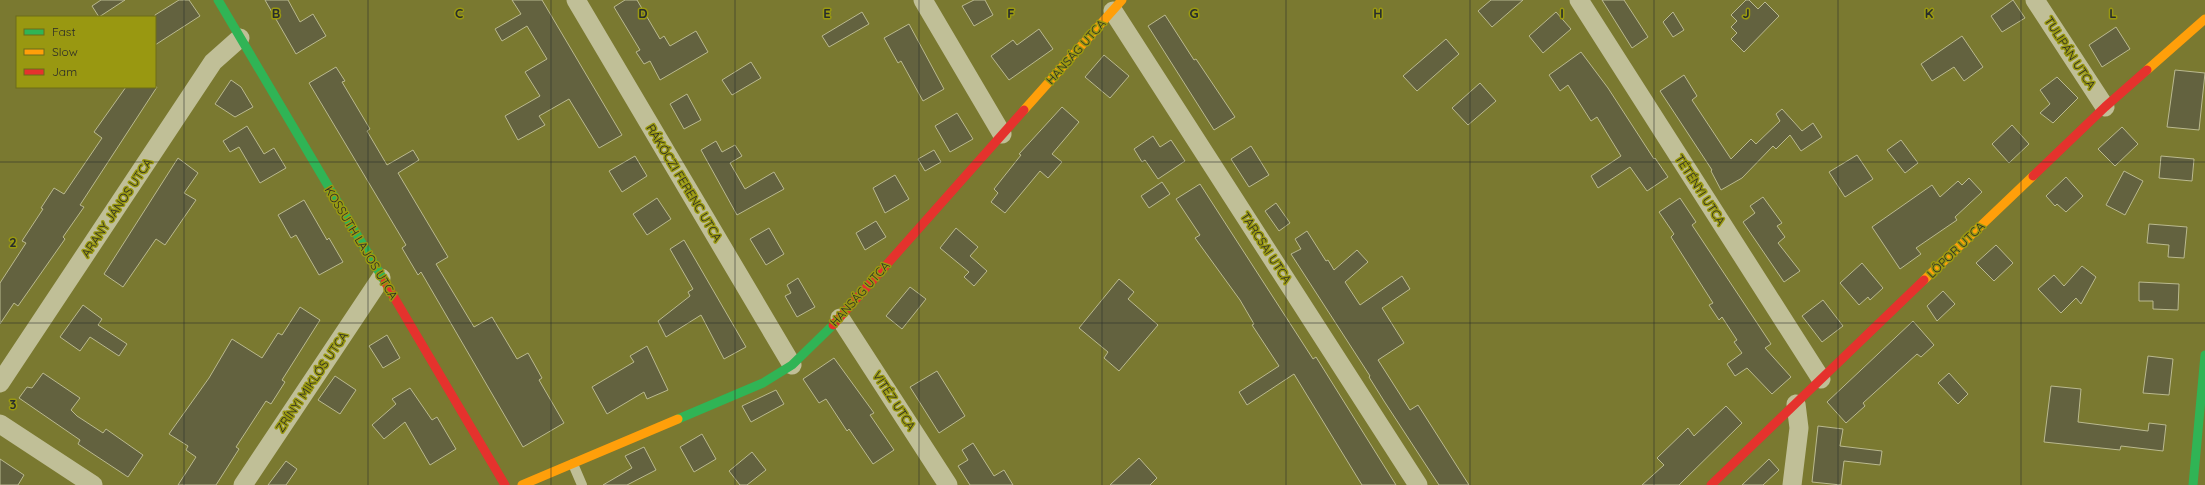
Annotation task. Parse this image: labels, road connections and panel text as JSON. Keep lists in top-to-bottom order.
{
  "streets": {
    "street": [
      "HANSÁG UTCA",
      "TULIPÁN UTCA",
      "RÁKÓCZI FERENC UTCA",
      "TÉTÉNYI UTCA",
      "ARANY JÁNOS UTCA",
      "KOSSUTH LAJOS UTCA",
      "TARCSAI UTCA",
      "LŐPOR UTCA",
      "ZRÍNYI MIKLÓS UTCA",
      "VITÉZ UTCA"
    ]
  },
  "crossings": [
    ["HANSÁG UTCA", "RÁKÓCZI FERENC UTCA"],
    ["HANSÁG UTCA", "TARCSAI UTCA"],
    ["HANSÁG UTCA", "VITÉZ UTCA"],
    ["TULIPÁN UTCA", "LŐPOR UTCA"],
    ["TÉTÉNYI UTCA", "LŐPOR UTCA"],
    ["ARANY JÁNOS UTCA", "KOSSUTH LAJOS UTCA"],
    ["KOSSUTH LAJOS UTCA", "ZRÍNYI MIKLÓS UTCA"]
  ],
  "legend": ["Fast", "Slow", "Jam"],
  "grid": {
    "columns": [
      "B",
      "C",
      "D",
      "E",
      "F",
      "G",
      "H",
      "I",
      "J",
      "K",
      "L"
    ],
    "rows": ["2", "3"]
  }
}
